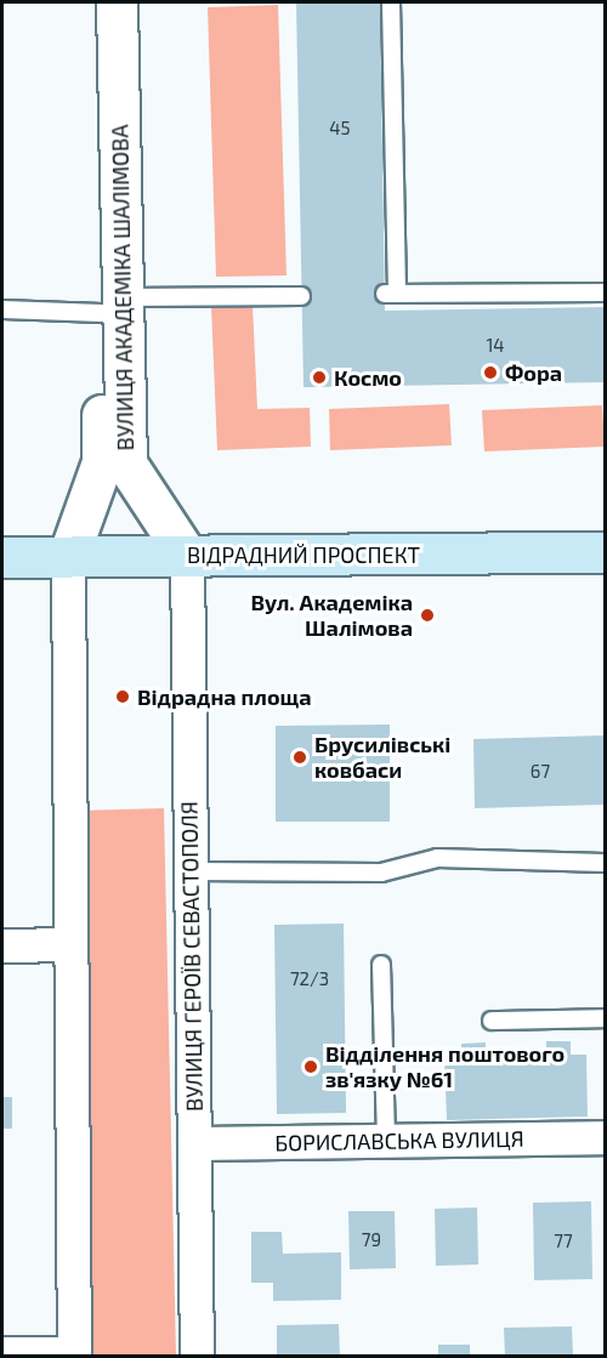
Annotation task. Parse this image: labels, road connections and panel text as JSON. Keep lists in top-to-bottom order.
{
  "streets": {
    "main road": ["ВІДРАДНИЙ ПРОСПЕКТ"],
    "street": ["ВУЛИЦЯ АКАДЕМІКА ШАЛІМОВА", "ВУЛИЦЯ ГЕРОЇВ СЕВАСТОПОЛЯ", "БОРИСЛАВСЬКА ВУЛИЦЯ"]
  },
  "crossings": [
    ["ВУЛИЦЯ АКАДЕМІКА ШАЛІМОВА", "ВІДРАДНИЙ ПРОСПЕКТ"],
    ["ВУЛИЦЯ АКАДЕМІКА ШАЛІМОВА", "ВУЛИЦЯ ГЕРОЇВ СЕВАСТОПОЛЯ"],
    ["ВІДРАДНИЙ ПРОСПЕКТ", "ВУЛИЦЯ ГЕРОЇВ СЕВАСТОПОЛЯ"],
    ["ВУЛИЦЯ ГЕРОЇВ СЕВАСТОПОЛЯ", "БОРИСЛАВСЬКА ВУЛИЦЯ"]
  ],
  "places": [
    "Фора",
    "Космо",
    "Вул. Академіка Шалімова",
    "Відрадна площа",
    "Брусилівські ковбаси",
    "Відділення поштового зв'язку №61"
  ],
  "house_numbers": [
    "45",
    "14",
    "67",
    "72/3",
    "79",
    "77"
  ]
}
